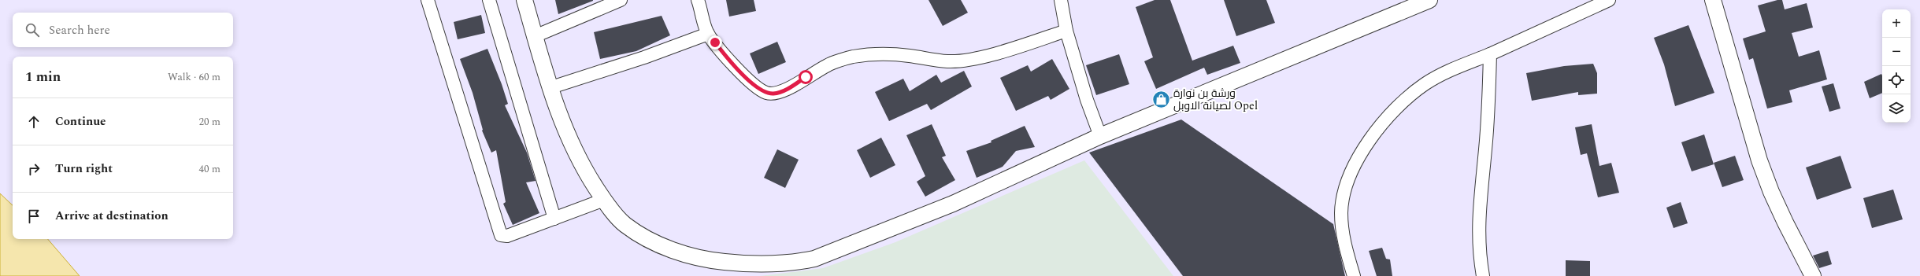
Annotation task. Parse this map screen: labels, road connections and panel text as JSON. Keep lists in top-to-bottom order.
{
  "places": {
    "shop": ["ورشة بن نوارة لصيانة الاوبل Opel"]
  },
  "page": {
    "map_buttons": ["+", "−"],
    "search": "Search here",
    "heading": ["1 min", "Walk · 60 m"],
    "list": [
      ["Continue", "20 m"],
      ["Turn right", "40 m"],
      "Arrive at destination"
    ]
  }
}
